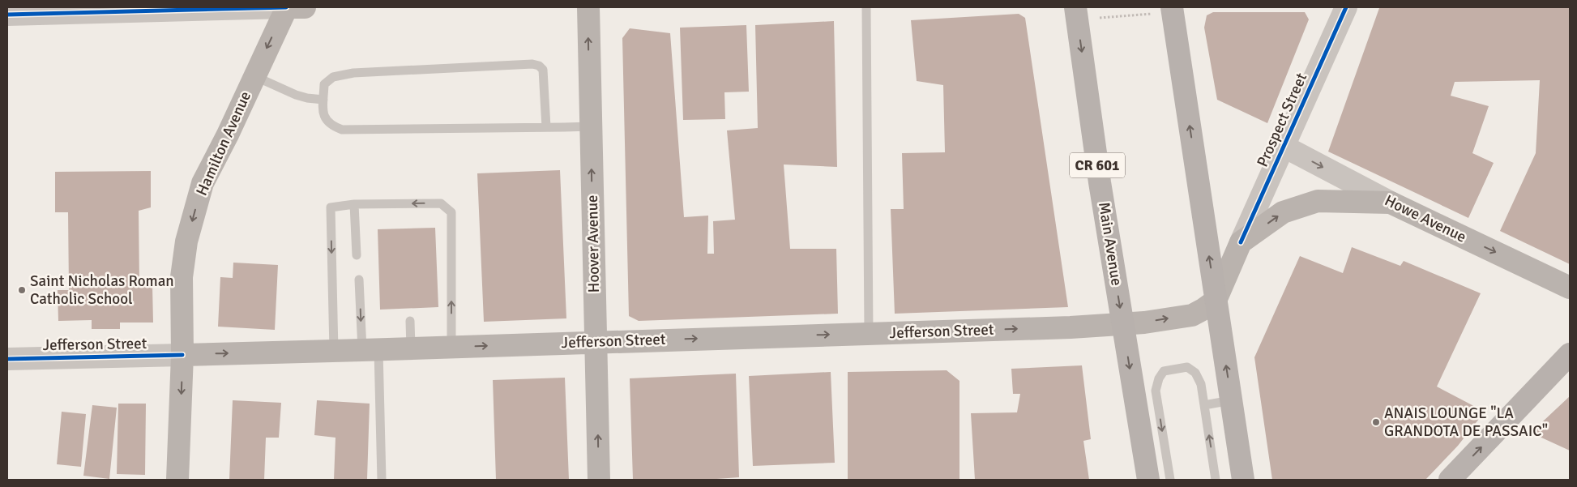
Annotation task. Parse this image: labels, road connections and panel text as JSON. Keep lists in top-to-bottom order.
{
  "streets": {
    "main road": [
      "Prospect Street",
      "Hamilton Avenue",
      "CR 601",
      "Howe Avenue",
      "Hoover Avenue",
      "Main Avenue",
      "Jefferson Street"
    ]
  },
  "crossings": [
    ["Prospect Street", "Howe Avenue"],
    ["Prospect Street", "Jefferson Street"],
    ["Hamilton Avenue", "Jefferson Street"],
    ["Hoover Avenue", "Jefferson Street"],
    ["Main Avenue", "Jefferson Street"]
  ],
  "one_way": [
    "Hamilton Avenue",
    "Howe Avenue",
    "Hoover Avenue",
    "Jefferson Street"
  ],
  "places": ["Saint Nicholas Roman Catholic School", "ANAIS LOUNGE \"LA GRANDOTA DE PASSAIC\""]
}
